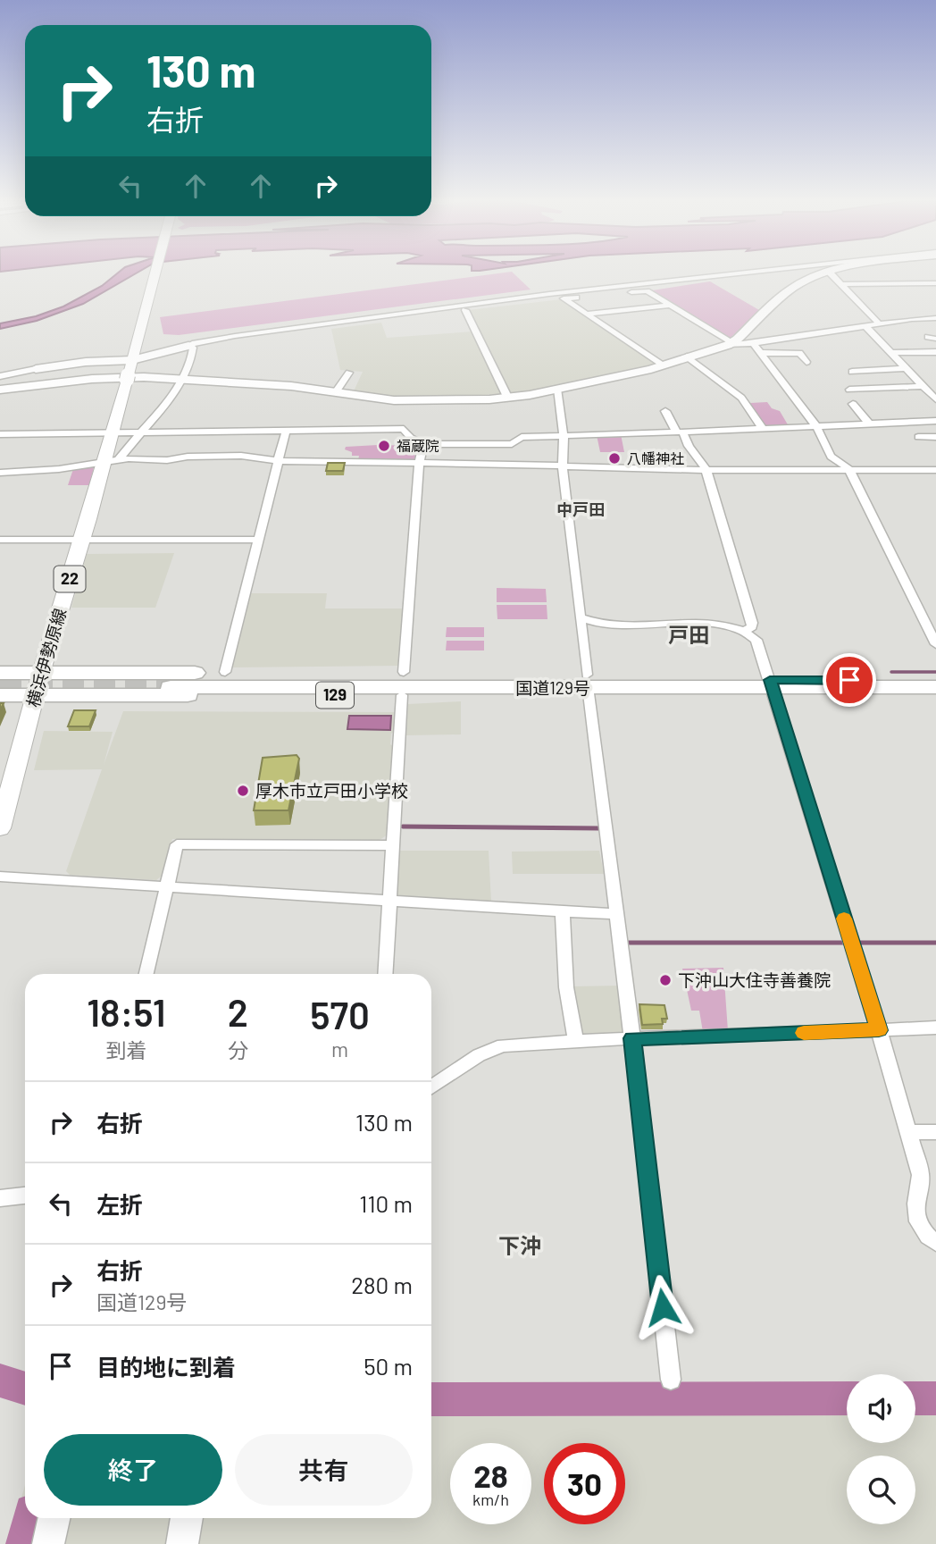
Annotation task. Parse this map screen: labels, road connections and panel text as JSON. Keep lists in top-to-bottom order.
{
  "streets": {
    "highway": ["国道129号", "129"],
    "main road": ["22", "横浜伊勢原線"]
  },
  "crossings": [
    ["22", "横浜伊勢原線"],
    ["横浜伊勢原線", "129"],
    ["国道129号", "129"]
  ],
  "districts": ["中戸田", "戸田", "下沖"],
  "places": [
    "福蔵院",
    "八幡神社",
    "厚木市立戸田小学校",
    "下沖山大住寺善養院"
  ],
  "page": {
    "turn": ["130 m", "右折"],
    "eta": [
      "18:51",
      "到着",
      "2",
      "分",
      "570",
      "m"
    ],
    "list": [
      {
        "name": "右折",
        "value": "130 m"
      },
      {
        "name": "左折",
        "value": "110 m"
      },
      {
        "name": "右折",
        "note": "国道129号",
        "value": "280 m"
      },
      {
        "name": "目的地に到着",
        "value": "50 m"
      }
    ],
    "buttons": ["終了", "共有"],
    "speed": "28 km/h",
    "limit": "30"
  }
}
